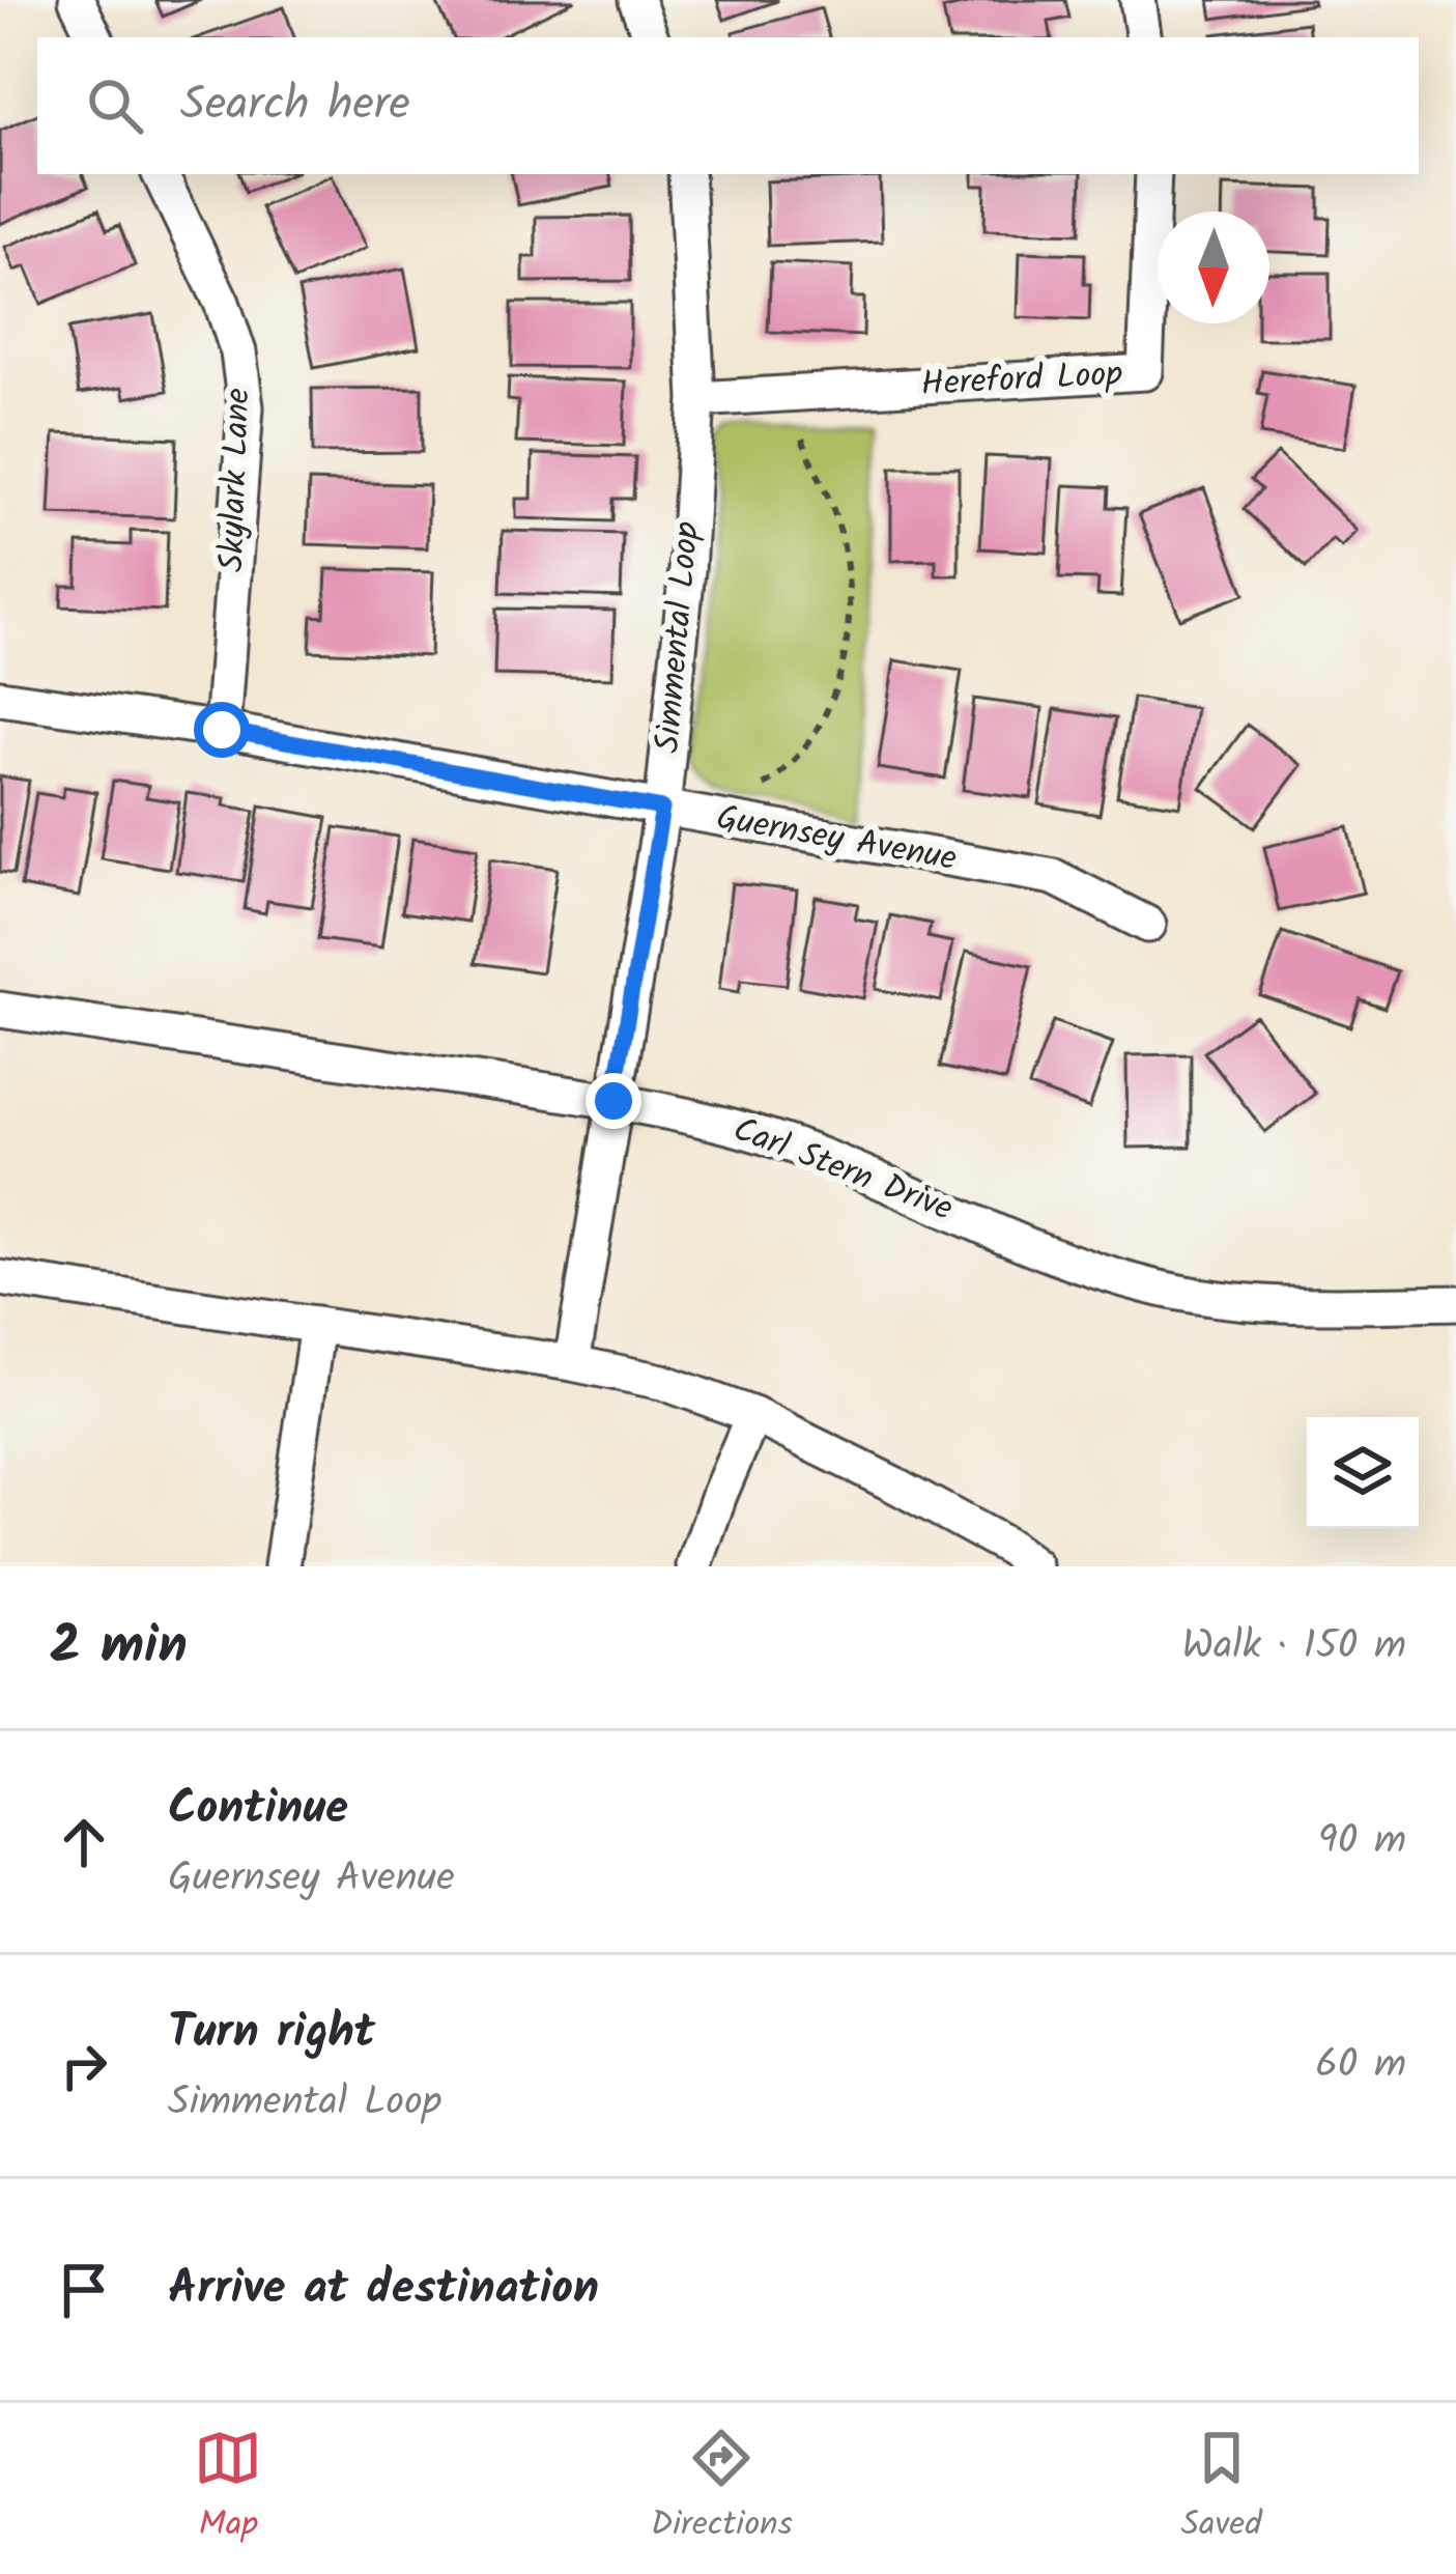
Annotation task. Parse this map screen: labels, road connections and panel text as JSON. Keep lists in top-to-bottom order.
{
  "streets": {
    "street": [
      "Hereford Loop",
      "Skylark Lane",
      "Simmental Loop",
      "Guernsey Avenue",
      "Carl Stern Drive"
    ]
  },
  "crossings": [
    ["Hereford Loop", "Simmental Loop"],
    ["Skylark Lane", "Guernsey Avenue"],
    ["Simmental Loop", "Guernsey Avenue"],
    ["Simmental Loop", "Carl Stern Drive"]
  ],
  "north": "bottom",
  "page": {
    "search": "Search here",
    "heading": ["2 min", "Walk · 150 m"],
    "list": [
      ["Continue", "Guernsey Avenue", "90 m"],
      ["Turn right", "Simmental Loop", "60 m"],
      "Arrive at destination"
    ],
    "nav": ["Map", "Directions", "Saved"]
  }
}
